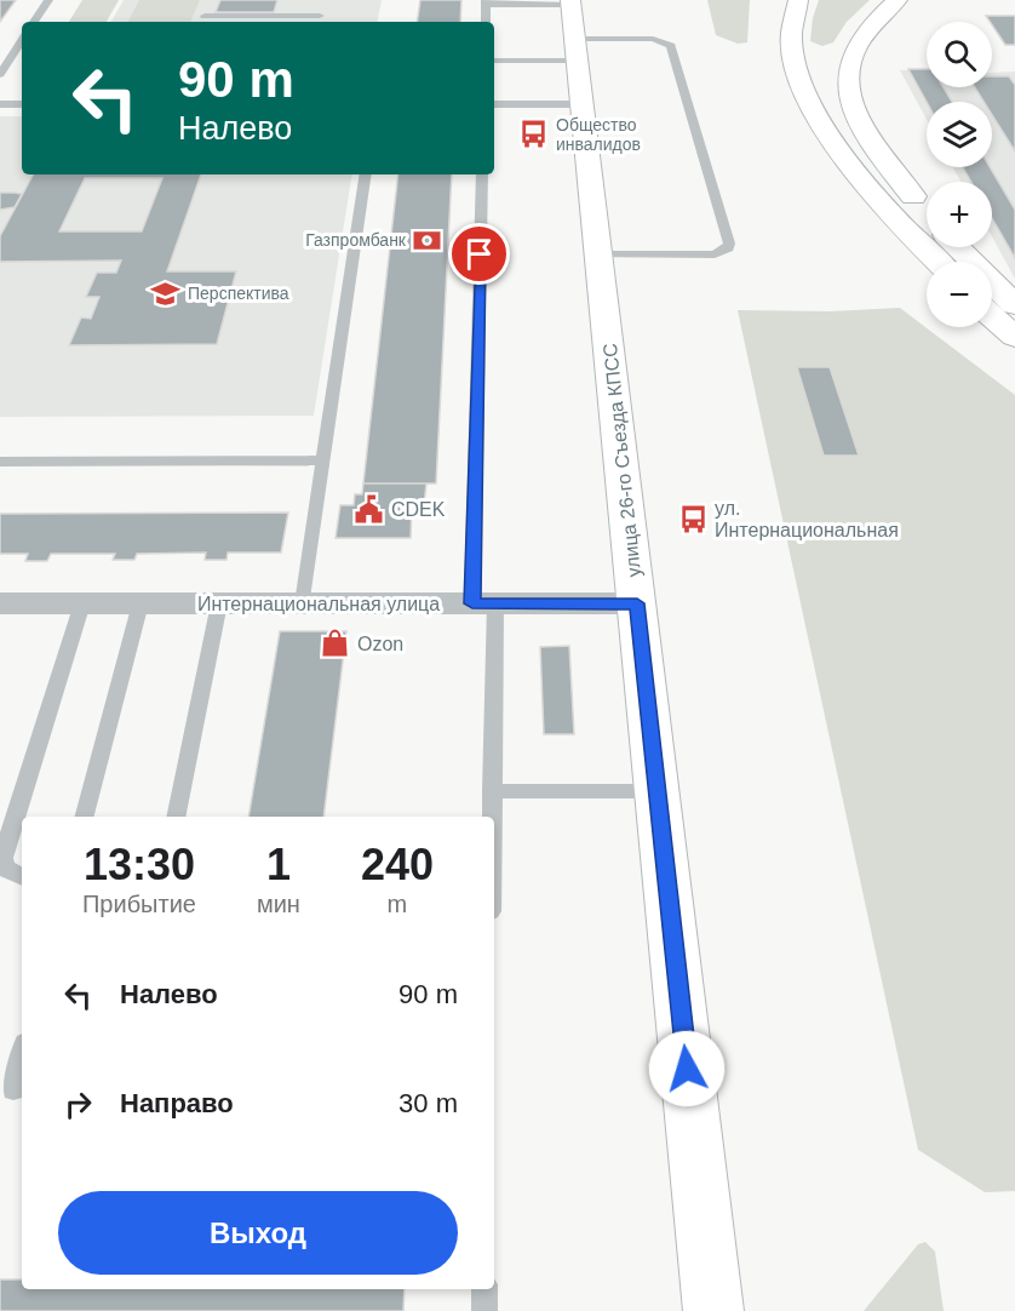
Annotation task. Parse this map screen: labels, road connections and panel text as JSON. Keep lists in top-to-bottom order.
{
  "streets": {
    "main road": ["улица 26-го Съезда КПСС"],
    "street": ["Интернациональная улица"]
  },
  "crossings": [
    ["улица 26-го Съезда КПСС", "Интернациональная улица"]
  ],
  "places": {
    "bus stop": ["Общество инвалидов", "ул. Интернациональная"],
    "bank": ["Газпромбанк"],
    "school or university": ["Перспектива"],
    "public building": ["CDEK"],
    "shop": ["Ozon"]
  },
  "page": {
    "map_buttons": ["+", "−"],
    "turn": ["90 m", "Налево"],
    "eta": [
      "13:30",
      "Прибытие",
      "1",
      "мин",
      "240",
      "m"
    ],
    "list": [
      {
        "name": "Налево",
        "value": "90 m"
      },
      {
        "name": "Направо",
        "value": "30 m"
      }
    ],
    "buttons": "Выход"
  }
}
